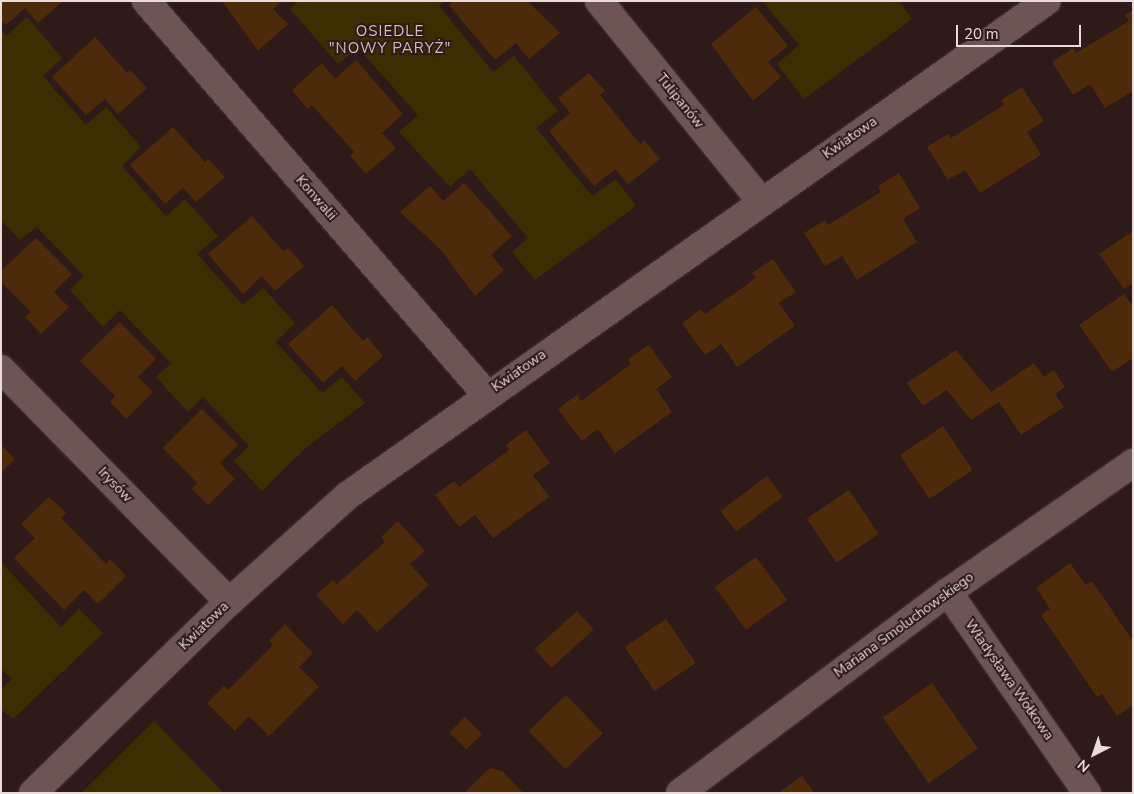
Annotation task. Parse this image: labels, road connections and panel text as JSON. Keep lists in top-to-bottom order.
{
  "streets": {
    "street": [
      "Tulipanów",
      "Kwiatowa",
      "Konwalii",
      "Irysów",
      "Mariana Smoluchowskiego",
      "Władysława Wołkowa"
    ]
  },
  "crossings": [
    ["Tulipanów", "Kwiatowa"],
    ["Kwiatowa", "Konwalii"],
    ["Kwiatowa", "Irysów"],
    ["Mariana Smoluchowskiego", "Władysława Wołkowa"]
  ],
  "districts": ["OSIEDLE \"NOWY PARYŻ\""],
  "scale_bar": "20 m",
  "north": "bottom left"
}
